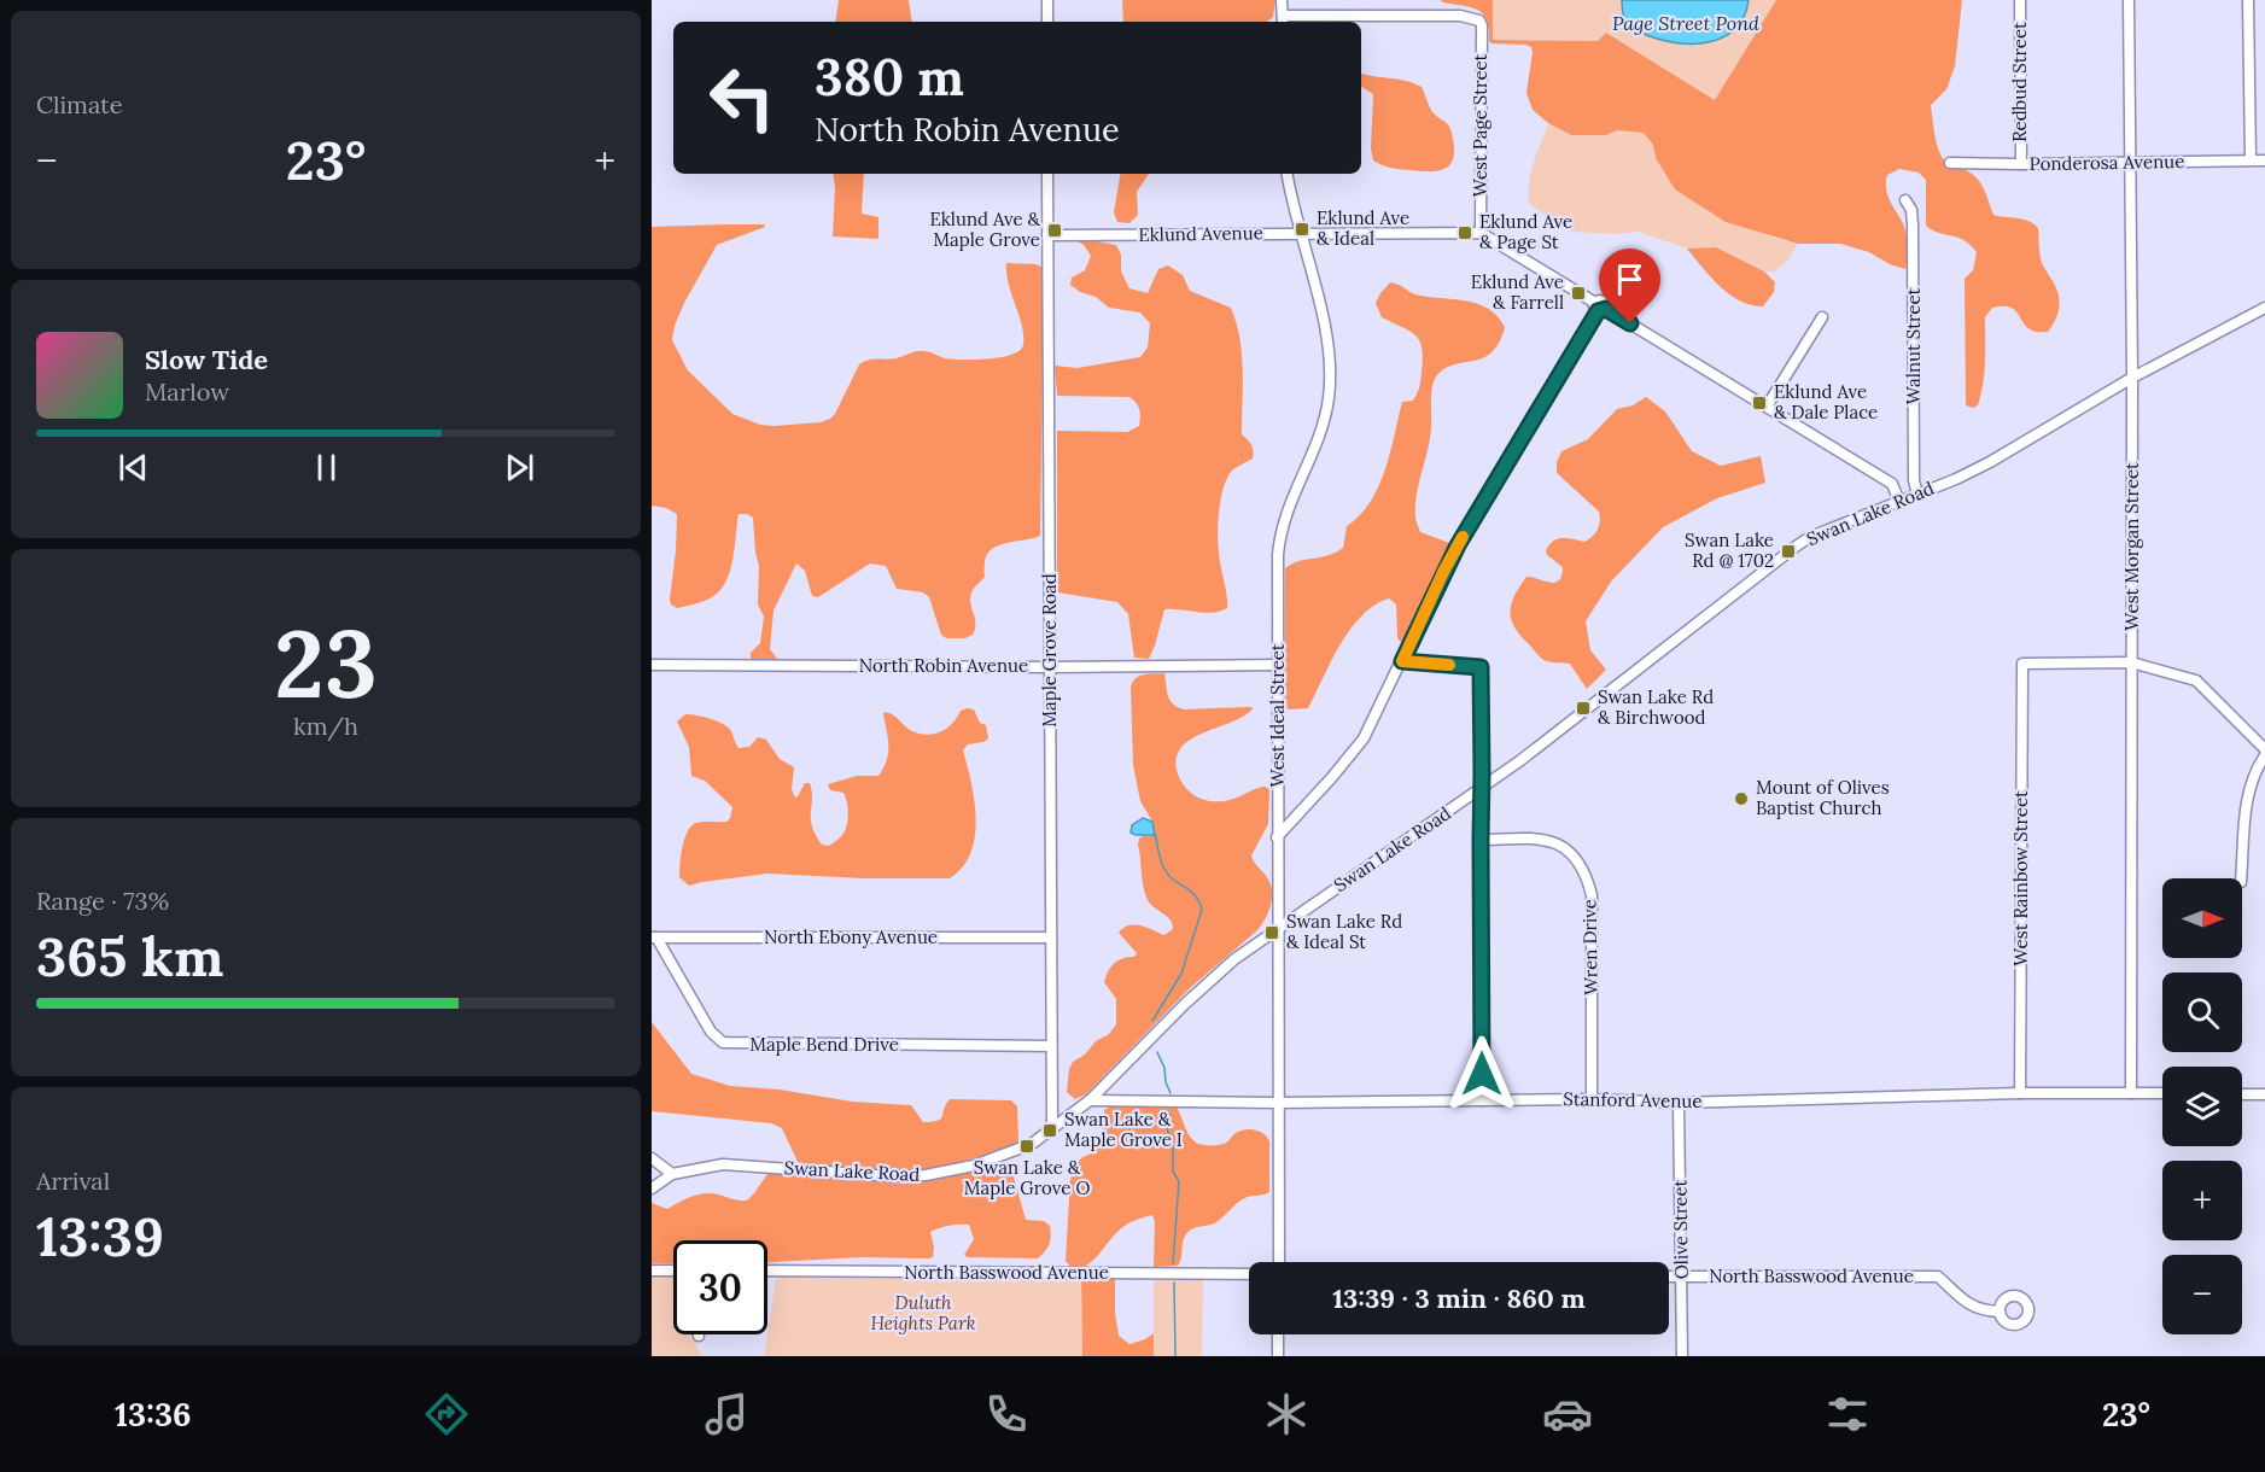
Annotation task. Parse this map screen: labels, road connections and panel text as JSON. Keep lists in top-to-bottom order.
{
  "streets": {
    "street": [
      "Redbud Street",
      "West Page Street",
      "Ponderosa Avenue",
      "Eklund Avenue",
      "Walnut Street",
      "Swan Lake Road",
      "West Morgan Street",
      "Maple Grove Road",
      "North Robin Avenue",
      "West Ideal Street",
      "West Rainbow Street",
      "North Ebony Avenue",
      "Wren Drive",
      "Maple Bend Drive",
      "Stanford Avenue",
      "Olive Street",
      "North Basswood Avenue"
    ]
  },
  "crossings": [
    ["Redbud Street", "Ponderosa Avenue"],
    ["West Page Street", "Eklund Avenue"],
    ["Ponderosa Avenue", "West Morgan Street"],
    ["Eklund Avenue", "Maple Grove Road"],
    ["Eklund Avenue", "West Ideal Street"],
    ["Walnut Street", "Swan Lake Road"],
    ["Swan Lake Road", "West Morgan Street"],
    ["Swan Lake Road", "Maple Grove Road"],
    ["Swan Lake Road", "West Ideal Street"],
    ["Swan Lake Road", "Stanford Avenue"],
    ["West Morgan Street", "West Rainbow Street"],
    ["West Morgan Street", "Stanford Avenue"],
    ["Maple Grove Road", "North Robin Avenue"],
    ["Maple Grove Road", "North Ebony Avenue"],
    ["Maple Grove Road", "Maple Bend Drive"],
    ["North Robin Avenue", "West Ideal Street"],
    ["West Ideal Street", "Stanford Avenue"],
    ["West Rainbow Street", "Stanford Avenue"],
    ["North Ebony Avenue", "Maple Bend Drive"],
    ["Wren Drive", "Stanford Avenue"],
    ["Stanford Avenue", "Olive Street"],
    ["Olive Street", "North Basswood Avenue"]
  ],
  "water": ["Page Street Pond"],
  "parks": ["Duluth Heights Park"],
  "places": {
    "transit": [
      "Eklund Ave & Ideal",
      "Eklund Ave & Maple Grove",
      "Eklund Ave & Page St",
      "Eklund Ave & Farrell",
      "Eklund Ave & Dale Place",
      "Swan Lake Rd @ 1702",
      "Swan Lake Rd & Birchwood",
      "Swan Lake Rd & Ideal St",
      "Swan Lake & Maple Grove I",
      "Swan Lake & Maple Grove O"
    ],
    "other": ["Mount of Olives Baptist Church"]
  },
  "north": "right",
  "page": {
    "tile": [
      "Climate",
      ["23", "km/h"],
      ["Range · 73%", "365 km"],
      ["Arrival", "13:39"]
    ],
    "turn": ["380 m", "North Robin Avenue"],
    "heat": ["−", "23°", "+"],
    "song": ["Slow Tide", "Marlow"],
    "map_buttons": ["+", "−"],
    "limit": "30",
    "trip": "13:39 · 3 min · 860 m",
    "tabs": ["13:36", "23°"]
  }
}
